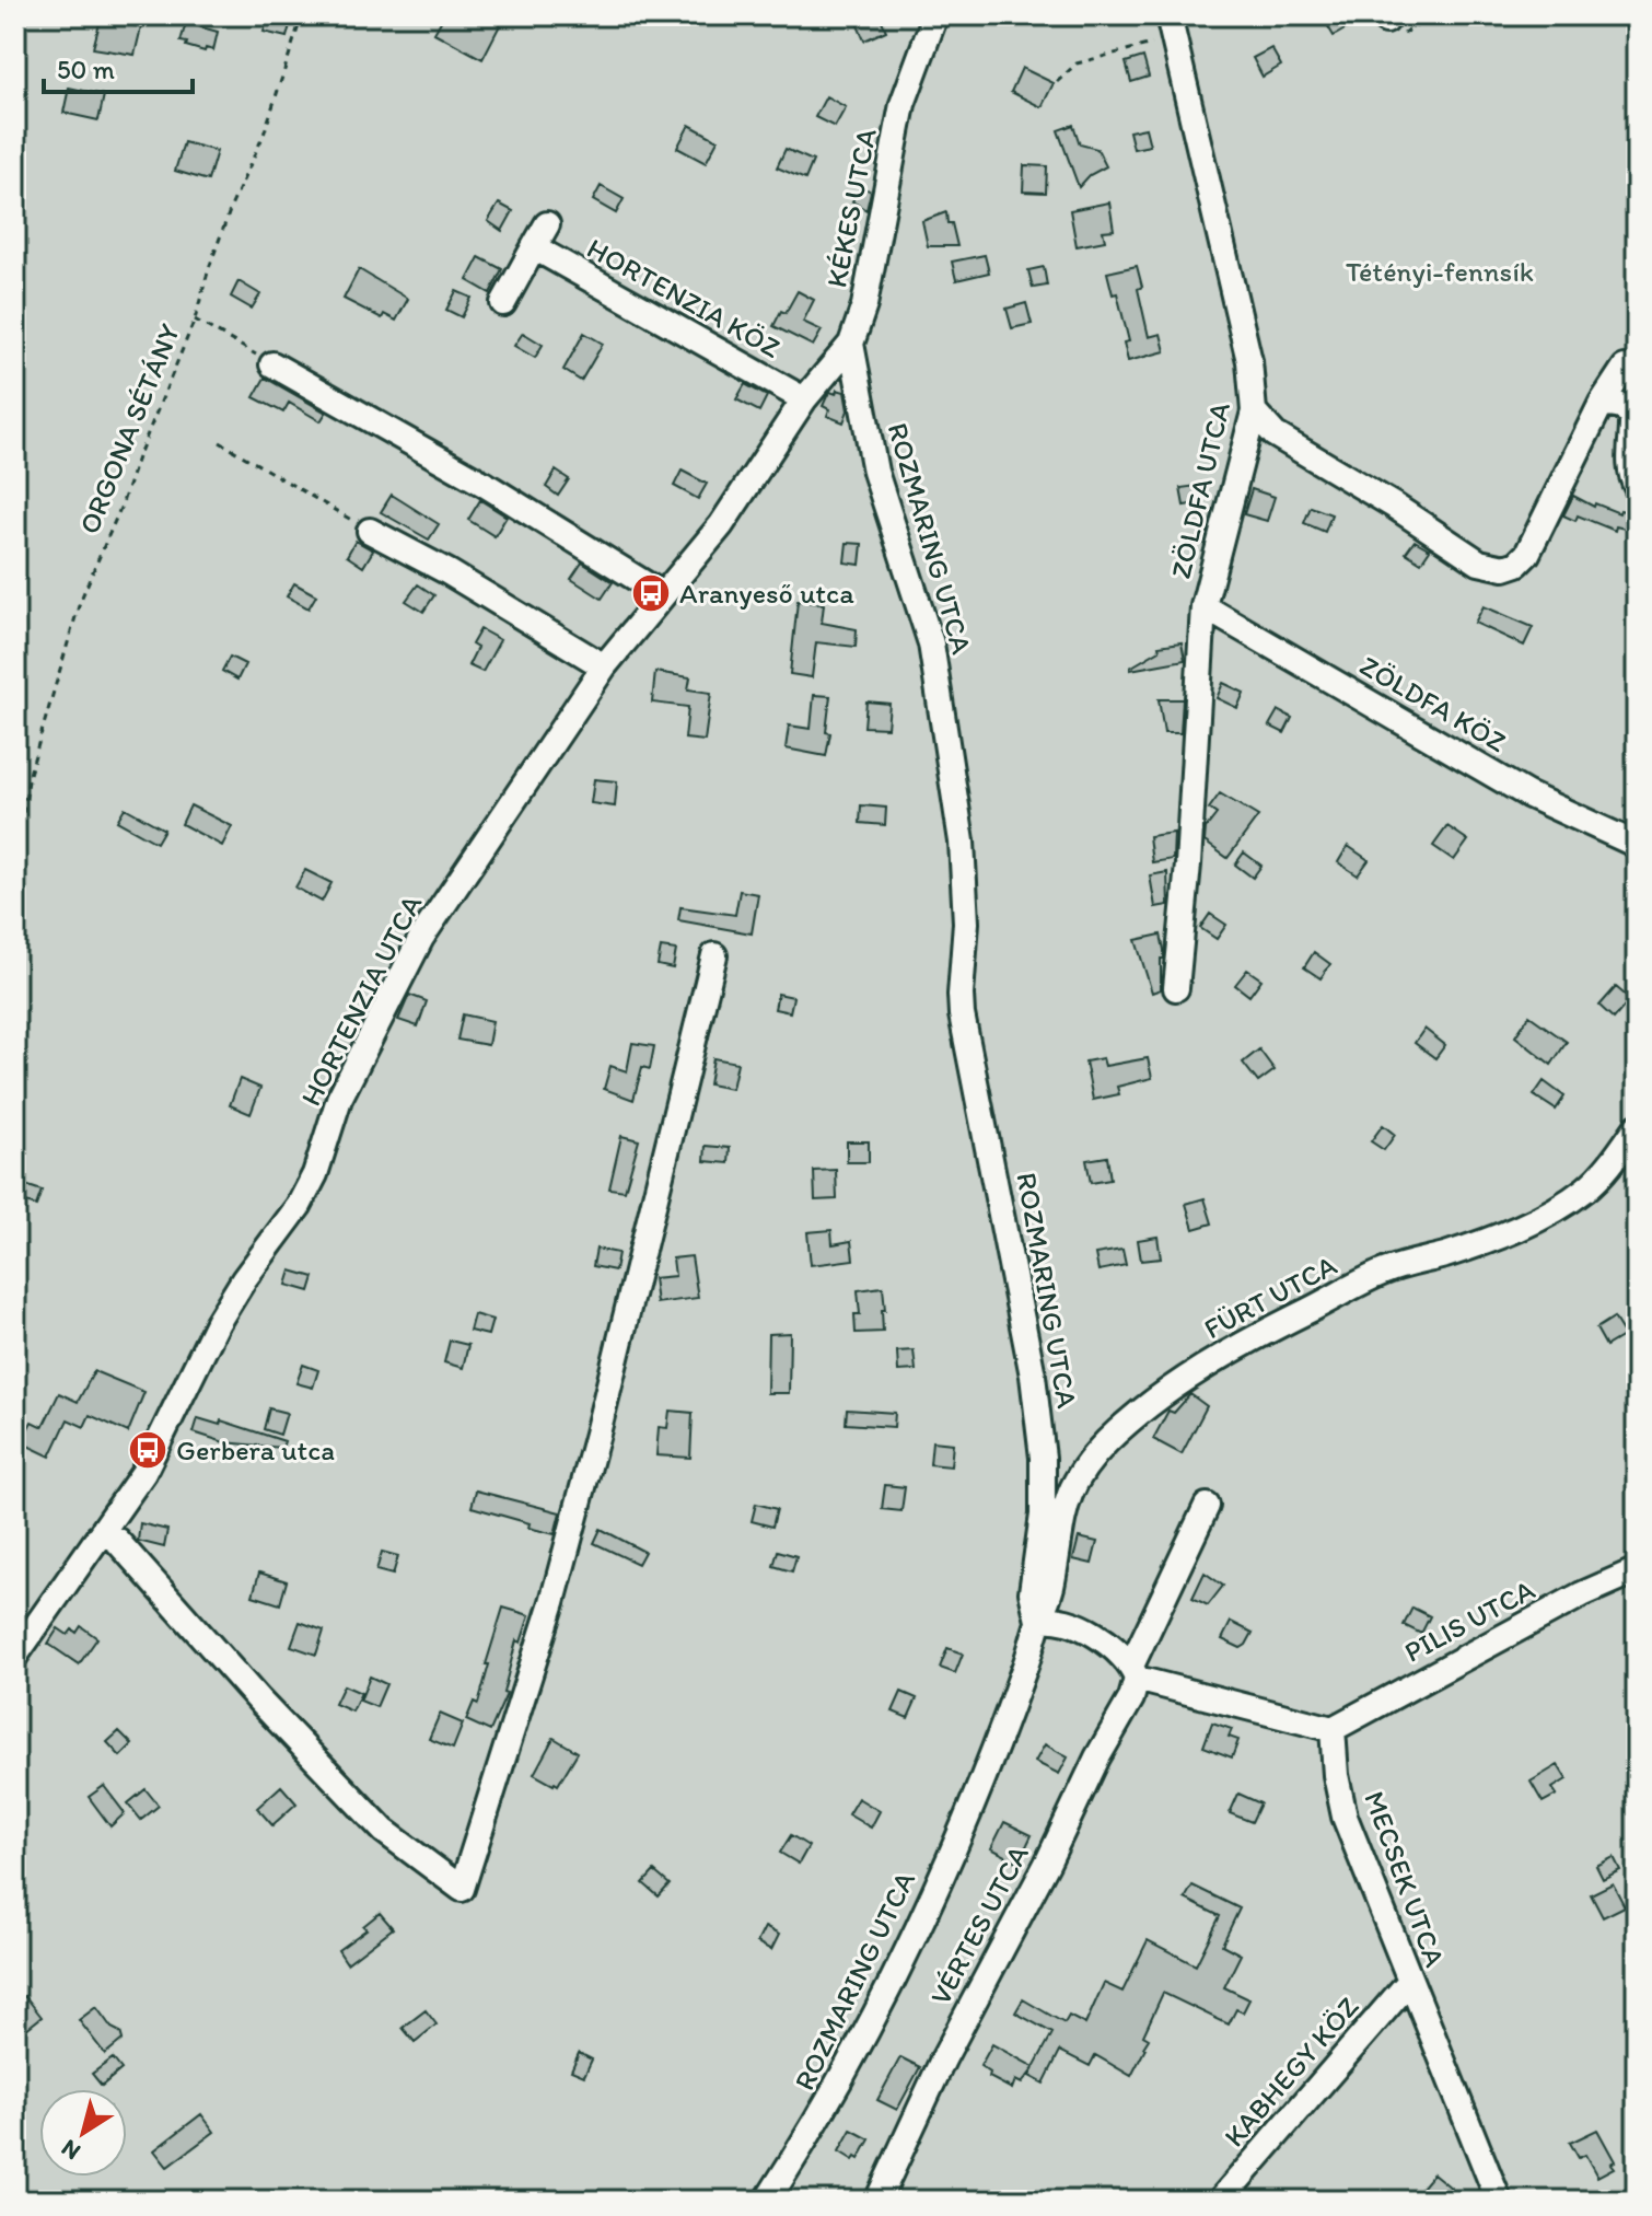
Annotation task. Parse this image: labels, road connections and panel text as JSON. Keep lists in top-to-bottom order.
{
  "streets": {
    "street": [
      "KÉKES UTCA",
      "HORTENZIA KÖZ",
      "ZÖLDFA UTCA",
      "ROZMARING UTCA",
      "ZÖLDFA KÖZ",
      "HORTENZIA UTCA",
      "FÜRT UTCA",
      "PILIS UTCA",
      "MECSEK UTCA",
      "VÉRTES UTCA",
      "KABHEGY KÖZ"
    ],
    "path": ["ORGONA SÉTÁNY"]
  },
  "crossings": [
    ["KÉKES UTCA", "HORTENZIA KÖZ"],
    ["KÉKES UTCA", "ROZMARING UTCA"],
    ["KÉKES UTCA", "HORTENZIA UTCA"],
    ["HORTENZIA KÖZ", "HORTENZIA UTCA"],
    ["ZÖLDFA UTCA", "ZÖLDFA KÖZ"],
    ["ROZMARING UTCA", "FÜRT UTCA"],
    ["PILIS UTCA", "MECSEK UTCA"],
    ["MECSEK UTCA", "KABHEGY KÖZ"]
  ],
  "parks": ["Tétényi-fennsík"],
  "places": {
    "bus stop": ["Aranyeső utca", "Gerbera utca"]
  },
  "scale_bar": "50 m",
  "north": "bottom left"
}
